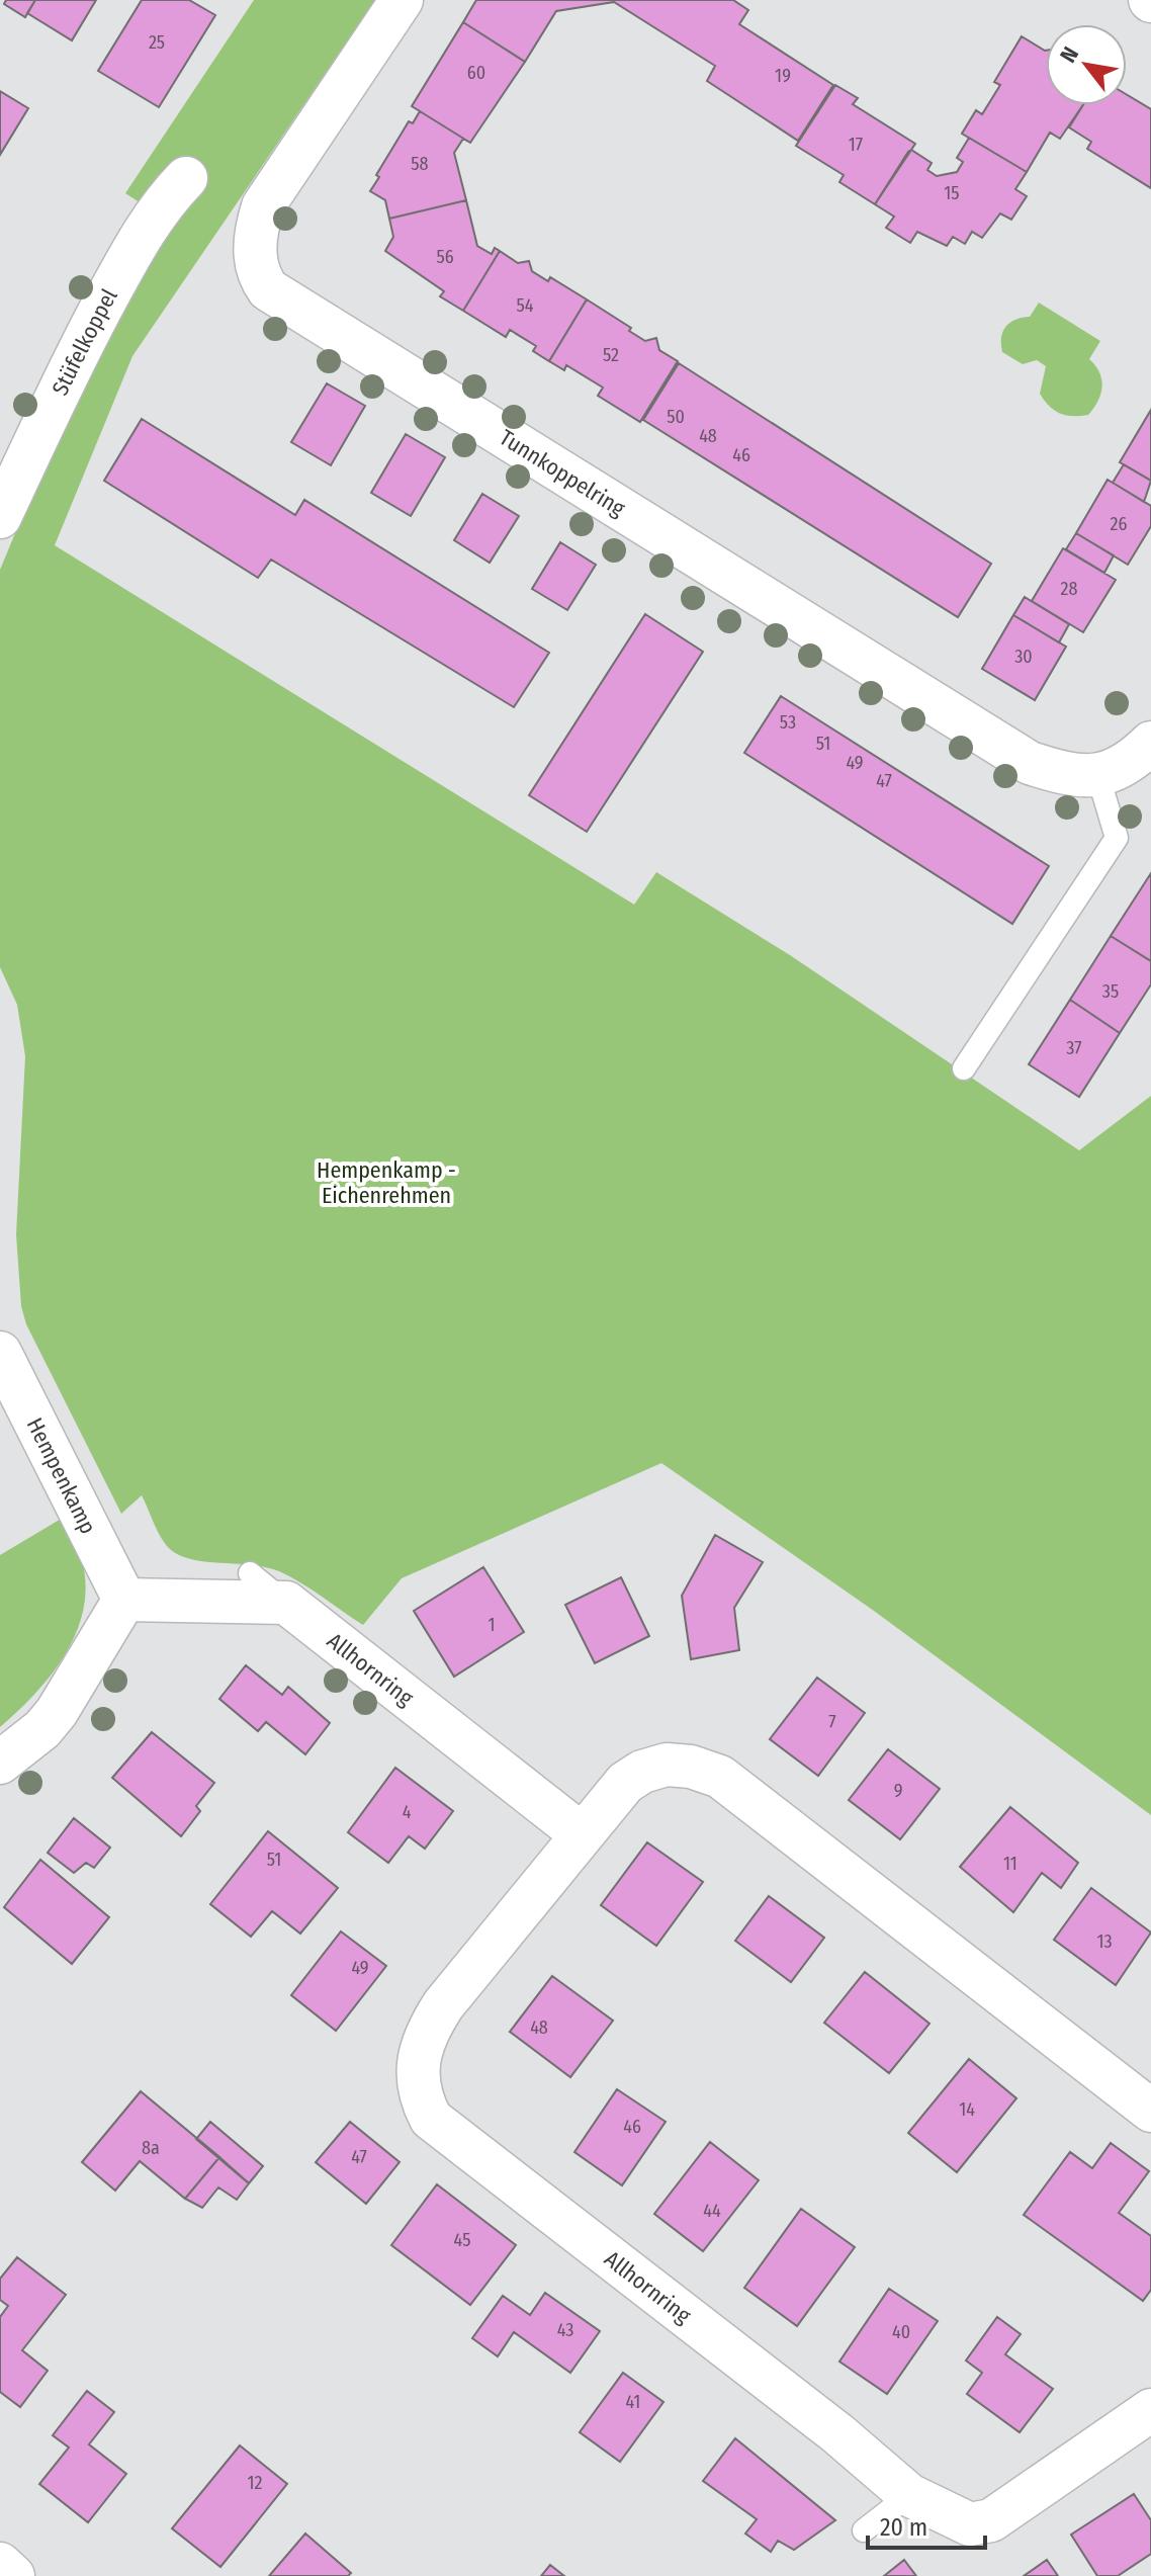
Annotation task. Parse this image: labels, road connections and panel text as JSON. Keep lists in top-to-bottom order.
{
  "streets": {
    "street": [
      "Stüfelkoppel",
      "Tunnkoppelring",
      "Hempenkamp",
      "Allhornring"
    ]
  },
  "parks": ["Hempenkamp - Eichenrehmen"],
  "house_numbers": [
    "25",
    "60",
    "19",
    "17",
    "58",
    "15",
    "56",
    "54",
    "52",
    "50",
    "48",
    "46",
    "26",
    "28",
    "30",
    "53",
    "51",
    "49",
    "47",
    "35",
    "37",
    "1",
    "7",
    "9",
    "4",
    "51",
    "11",
    "13",
    "49",
    "48",
    "14",
    "46",
    "8a",
    "47",
    "44",
    "45",
    "43",
    "40",
    "41",
    "12"
  ],
  "scale_bar": "20 m",
  "north": "top left"
}
